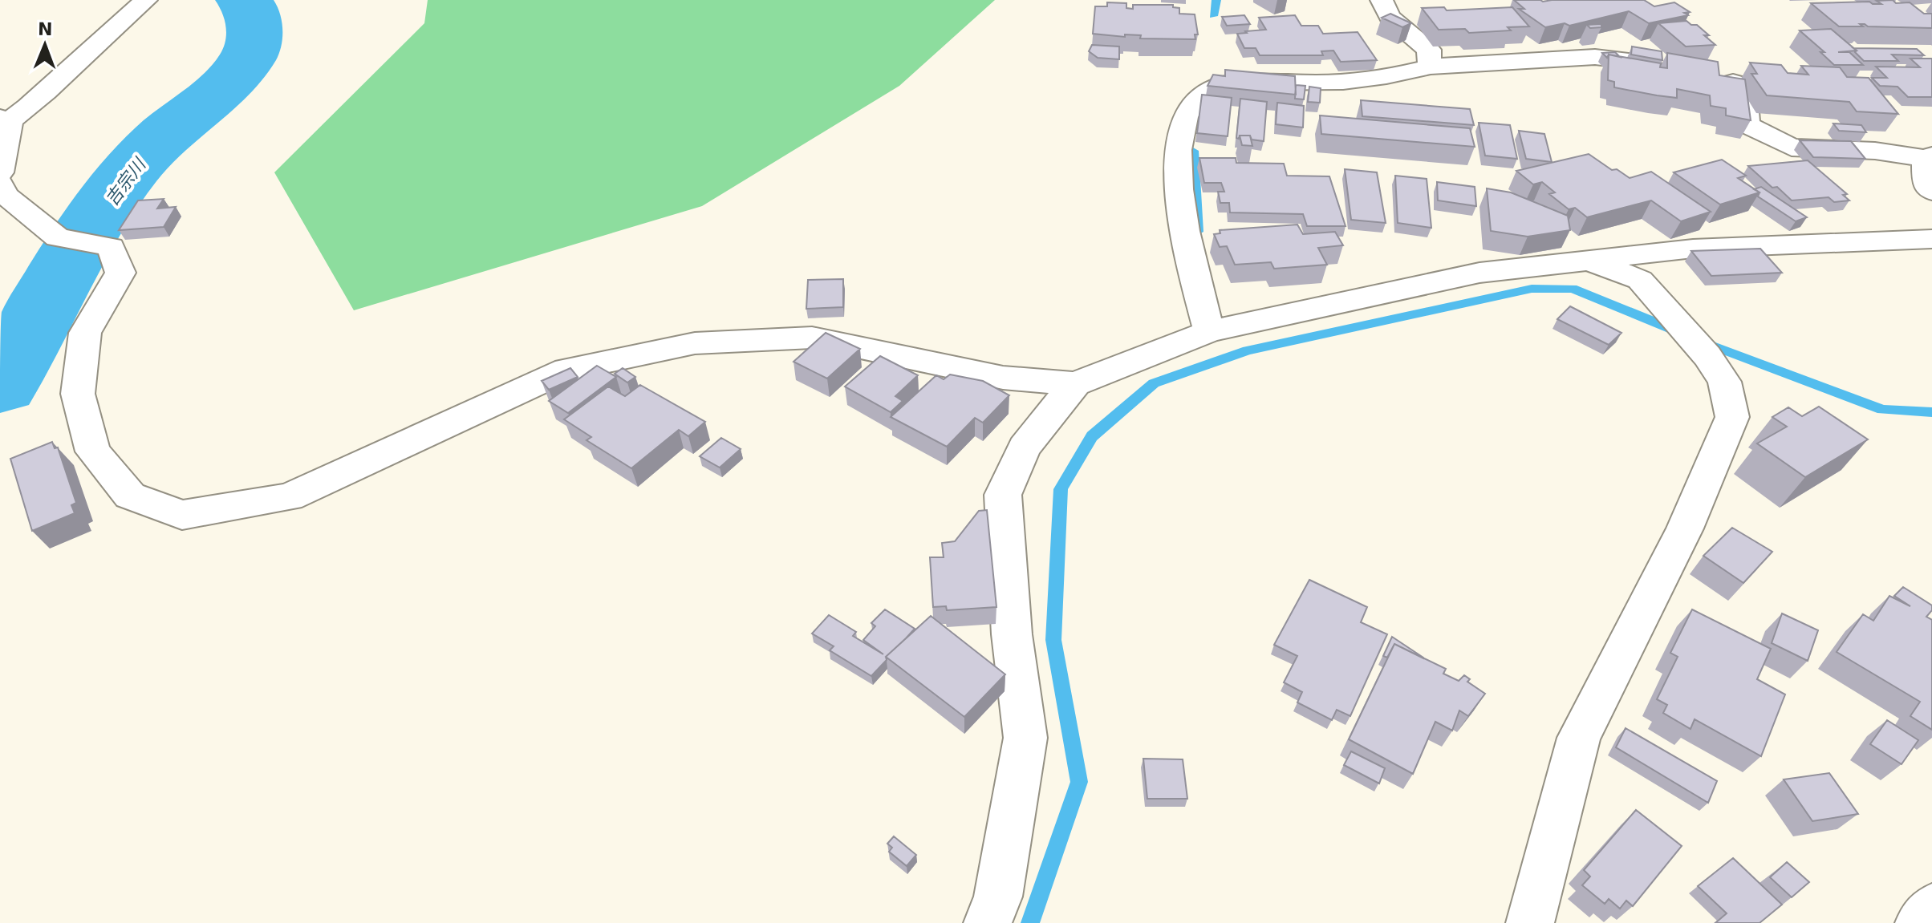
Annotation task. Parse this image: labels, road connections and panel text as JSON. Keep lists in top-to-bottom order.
{
  "water": ["吉宗川"],
  "north": "top"
}
